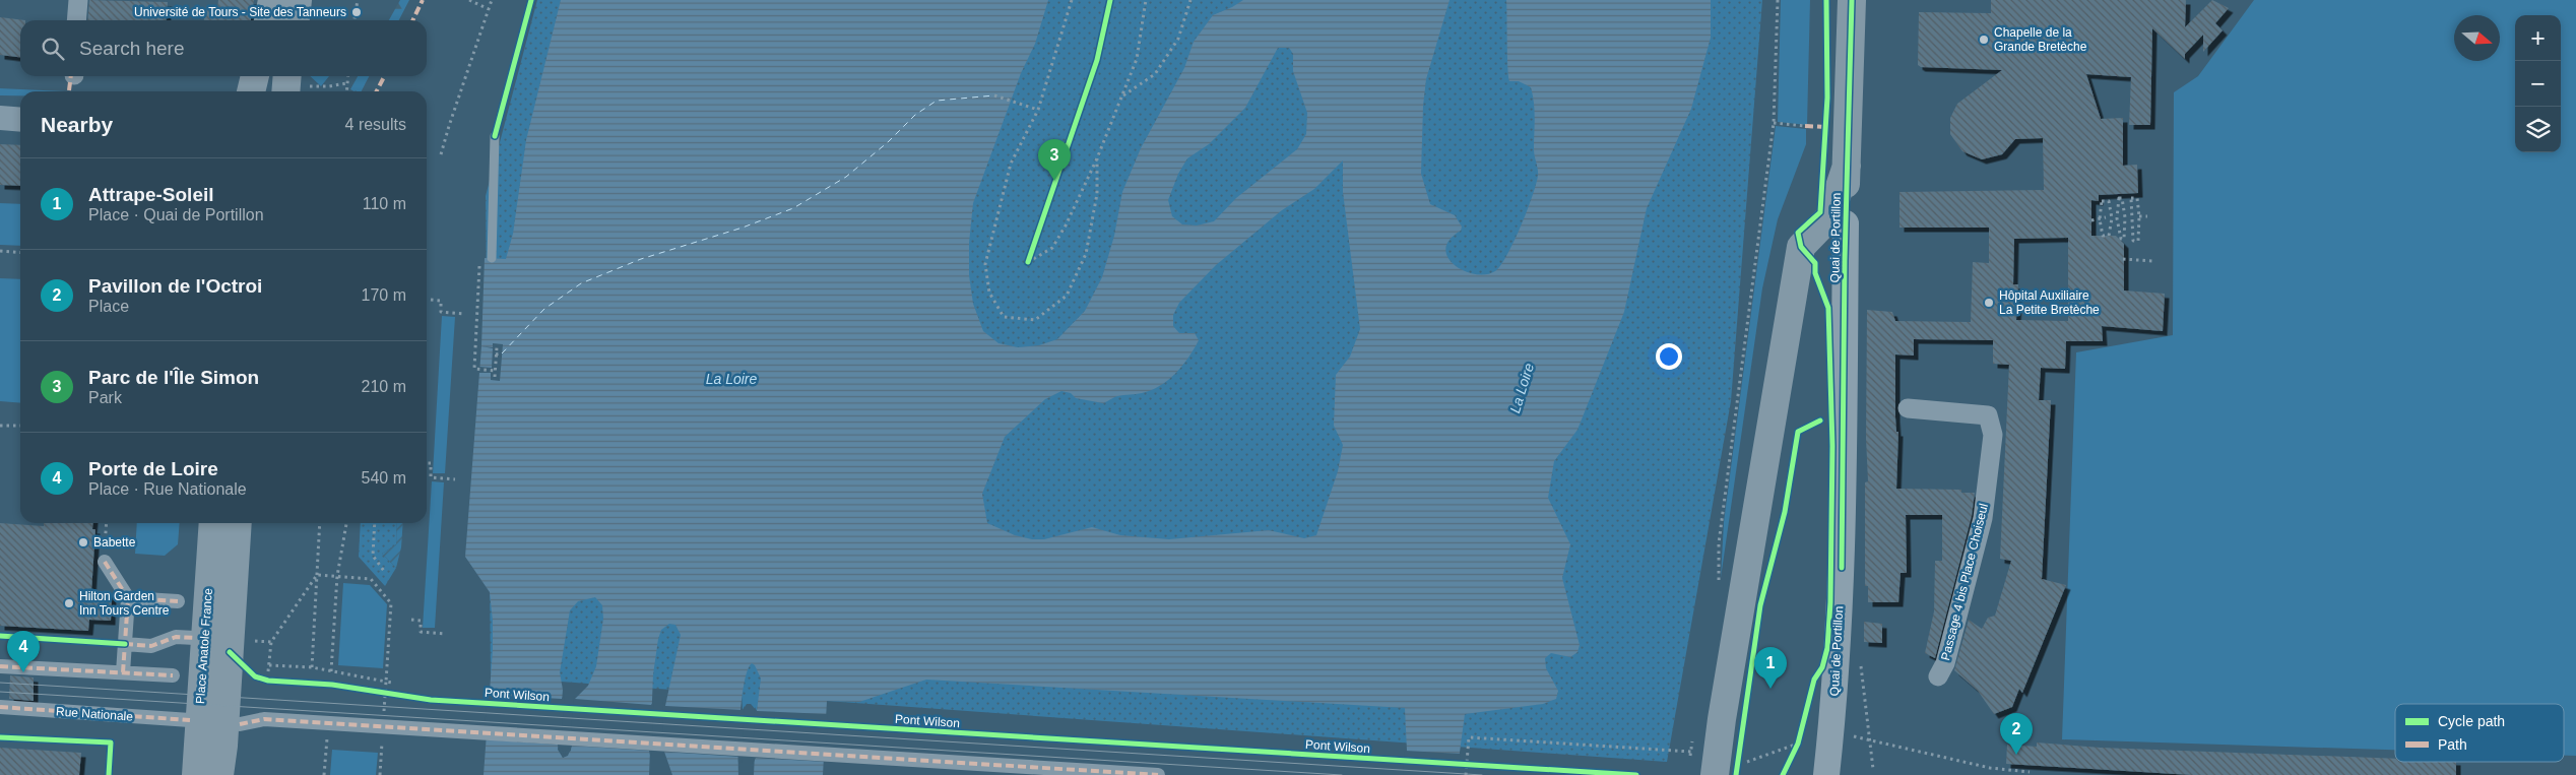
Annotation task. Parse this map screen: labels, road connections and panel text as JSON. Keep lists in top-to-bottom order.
{
  "streets": {
    "main road": ["Quai de Portillon", "Place Anatole France"],
    "street": ["Passage 4 bis Place Choiseul", "Rue Nationale"],
    "cycle path": ["Pont Wilson"]
  },
  "water": ["La Loire"],
  "places": [
    "Université de Tours - Site des Tanneurs",
    "Chapelle de la Grande Bretèche",
    "Hôpital Auxiliaire La Petite Bretèche",
    "Babette",
    "Hilton Garden Inn Tours Centre"
  ],
  "legend": ["Cycle path", "Path"],
  "north": "right",
  "page": {
    "map_buttons": ["+", "−"],
    "search": "Search here",
    "heading": ["Nearby", "4 results"],
    "pins": [
      "3",
      "4",
      "1",
      "2"
    ],
    "list": [
      {
        "mark": "1",
        "name": "Attrape-Soleil",
        "note": "Place · Quai de Portillon",
        "value": "110 m"
      },
      {
        "mark": "2",
        "name": "Pavillon de l'Octroi",
        "note": "Place",
        "value": "170 m"
      },
      {
        "mark": "3",
        "name": "Parc de l'Île Simon",
        "note": "Park",
        "value": "210 m"
      },
      {
        "mark": "4",
        "name": "Porte de Loire",
        "note": "Place · Rue Nationale",
        "value": "540 m"
      }
    ]
  }
}
